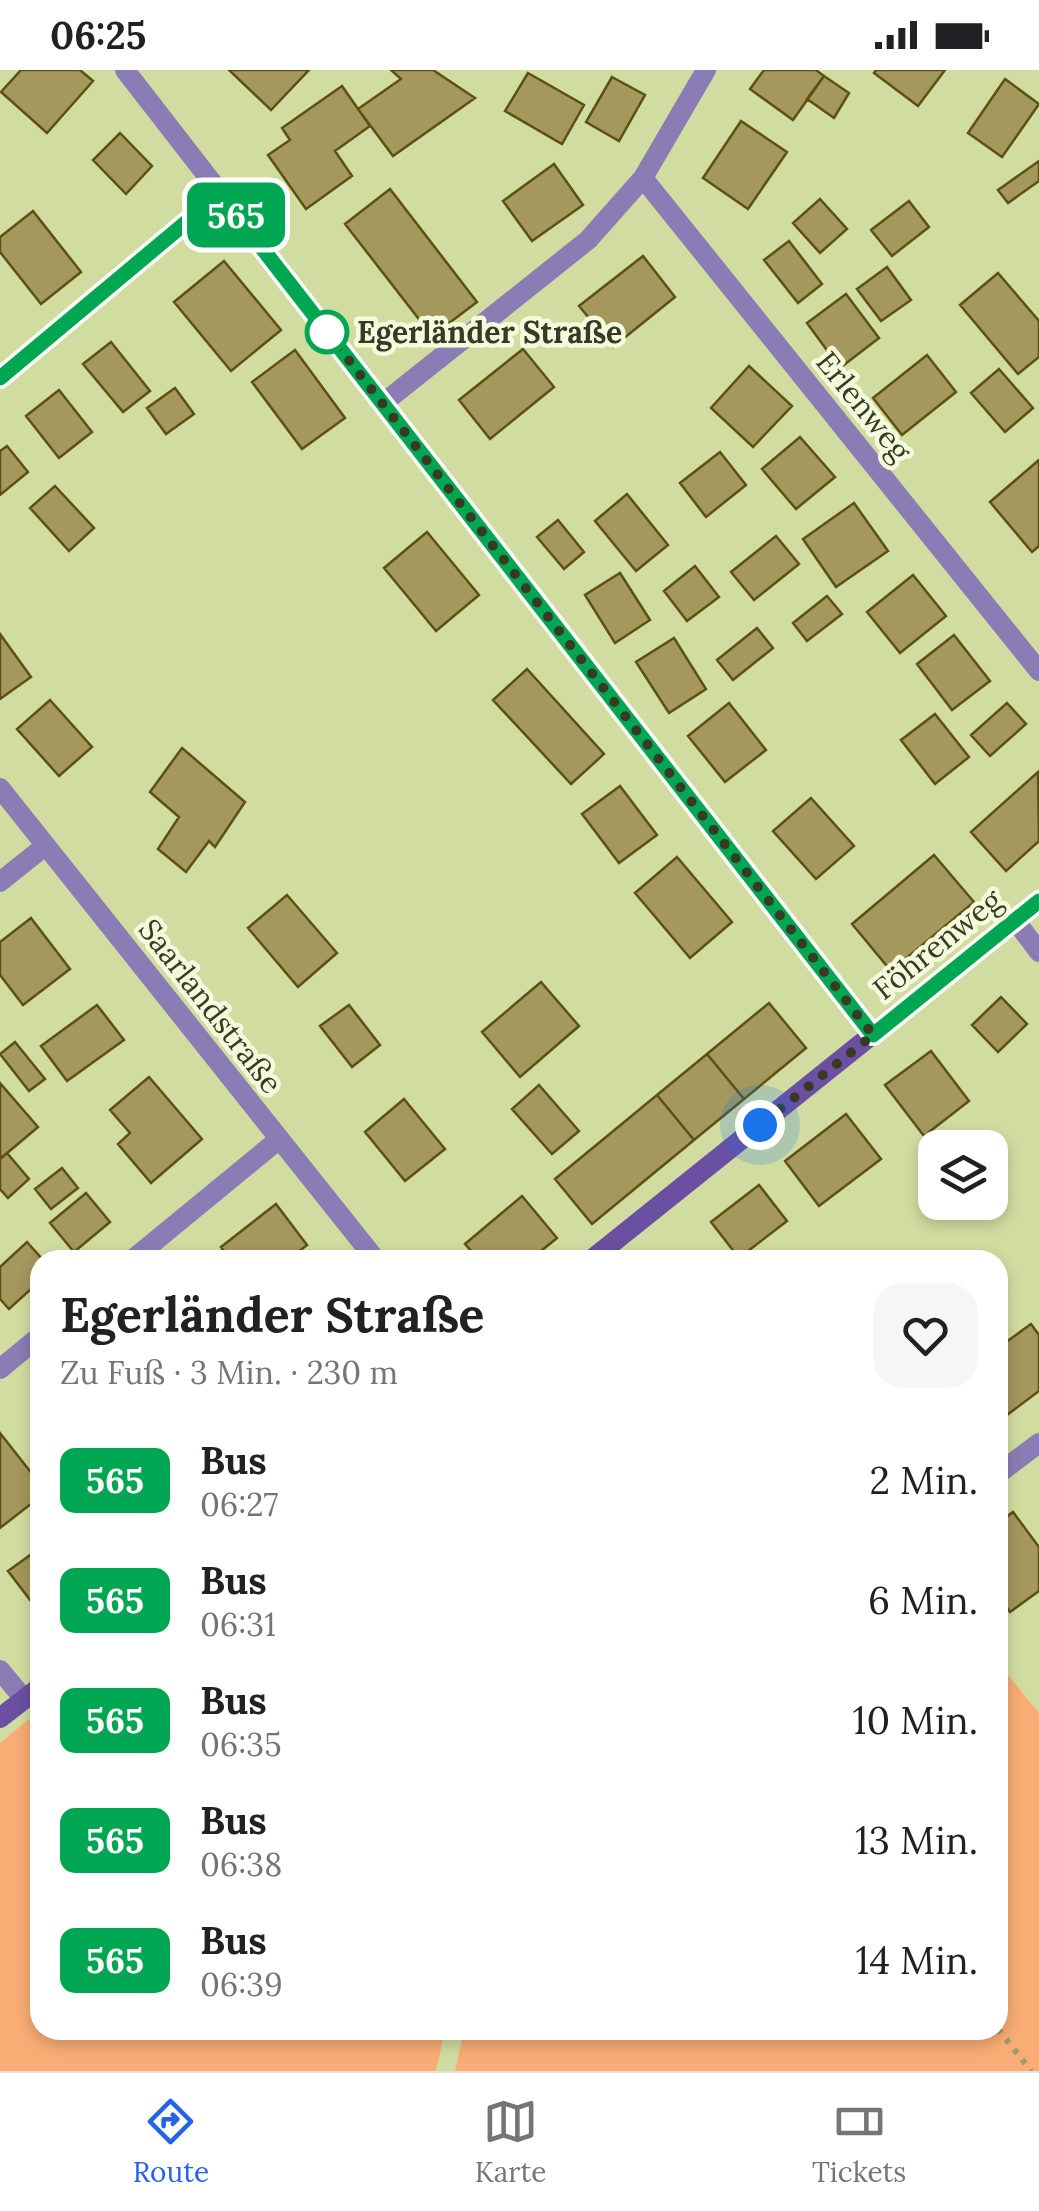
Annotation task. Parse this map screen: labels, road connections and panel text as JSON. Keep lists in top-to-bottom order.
{
  "streets": {
    "street": ["Erlenweg", "Föhrenweg", "Saarlandstraße"]
  },
  "places": ["Egerländer Straße"],
  "lines": ["bus line 565"],
  "page": {
    "status": "06:25",
    "on_map": "565",
    "heading": ["Egerländer Straße", "Zu Fuß · 3 Min. · 230 m"],
    "list": [
      {
        "mark": "565",
        "name": "Bus",
        "note": "06:27",
        "value": "2 Min."
      },
      {
        "mark": "565",
        "name": "Bus",
        "note": "06:31",
        "value": "6 Min."
      },
      {
        "mark": "565",
        "name": "Bus",
        "note": "06:35",
        "value": "10 Min."
      },
      {
        "mark": "565",
        "name": "Bus",
        "note": "06:38",
        "value": "13 Min."
      },
      {
        "mark": "565",
        "name": "Bus",
        "note": "06:39",
        "value": "14 Min."
      }
    ],
    "tabs": ["Route", "Karte", "Tickets"]
  }
}
